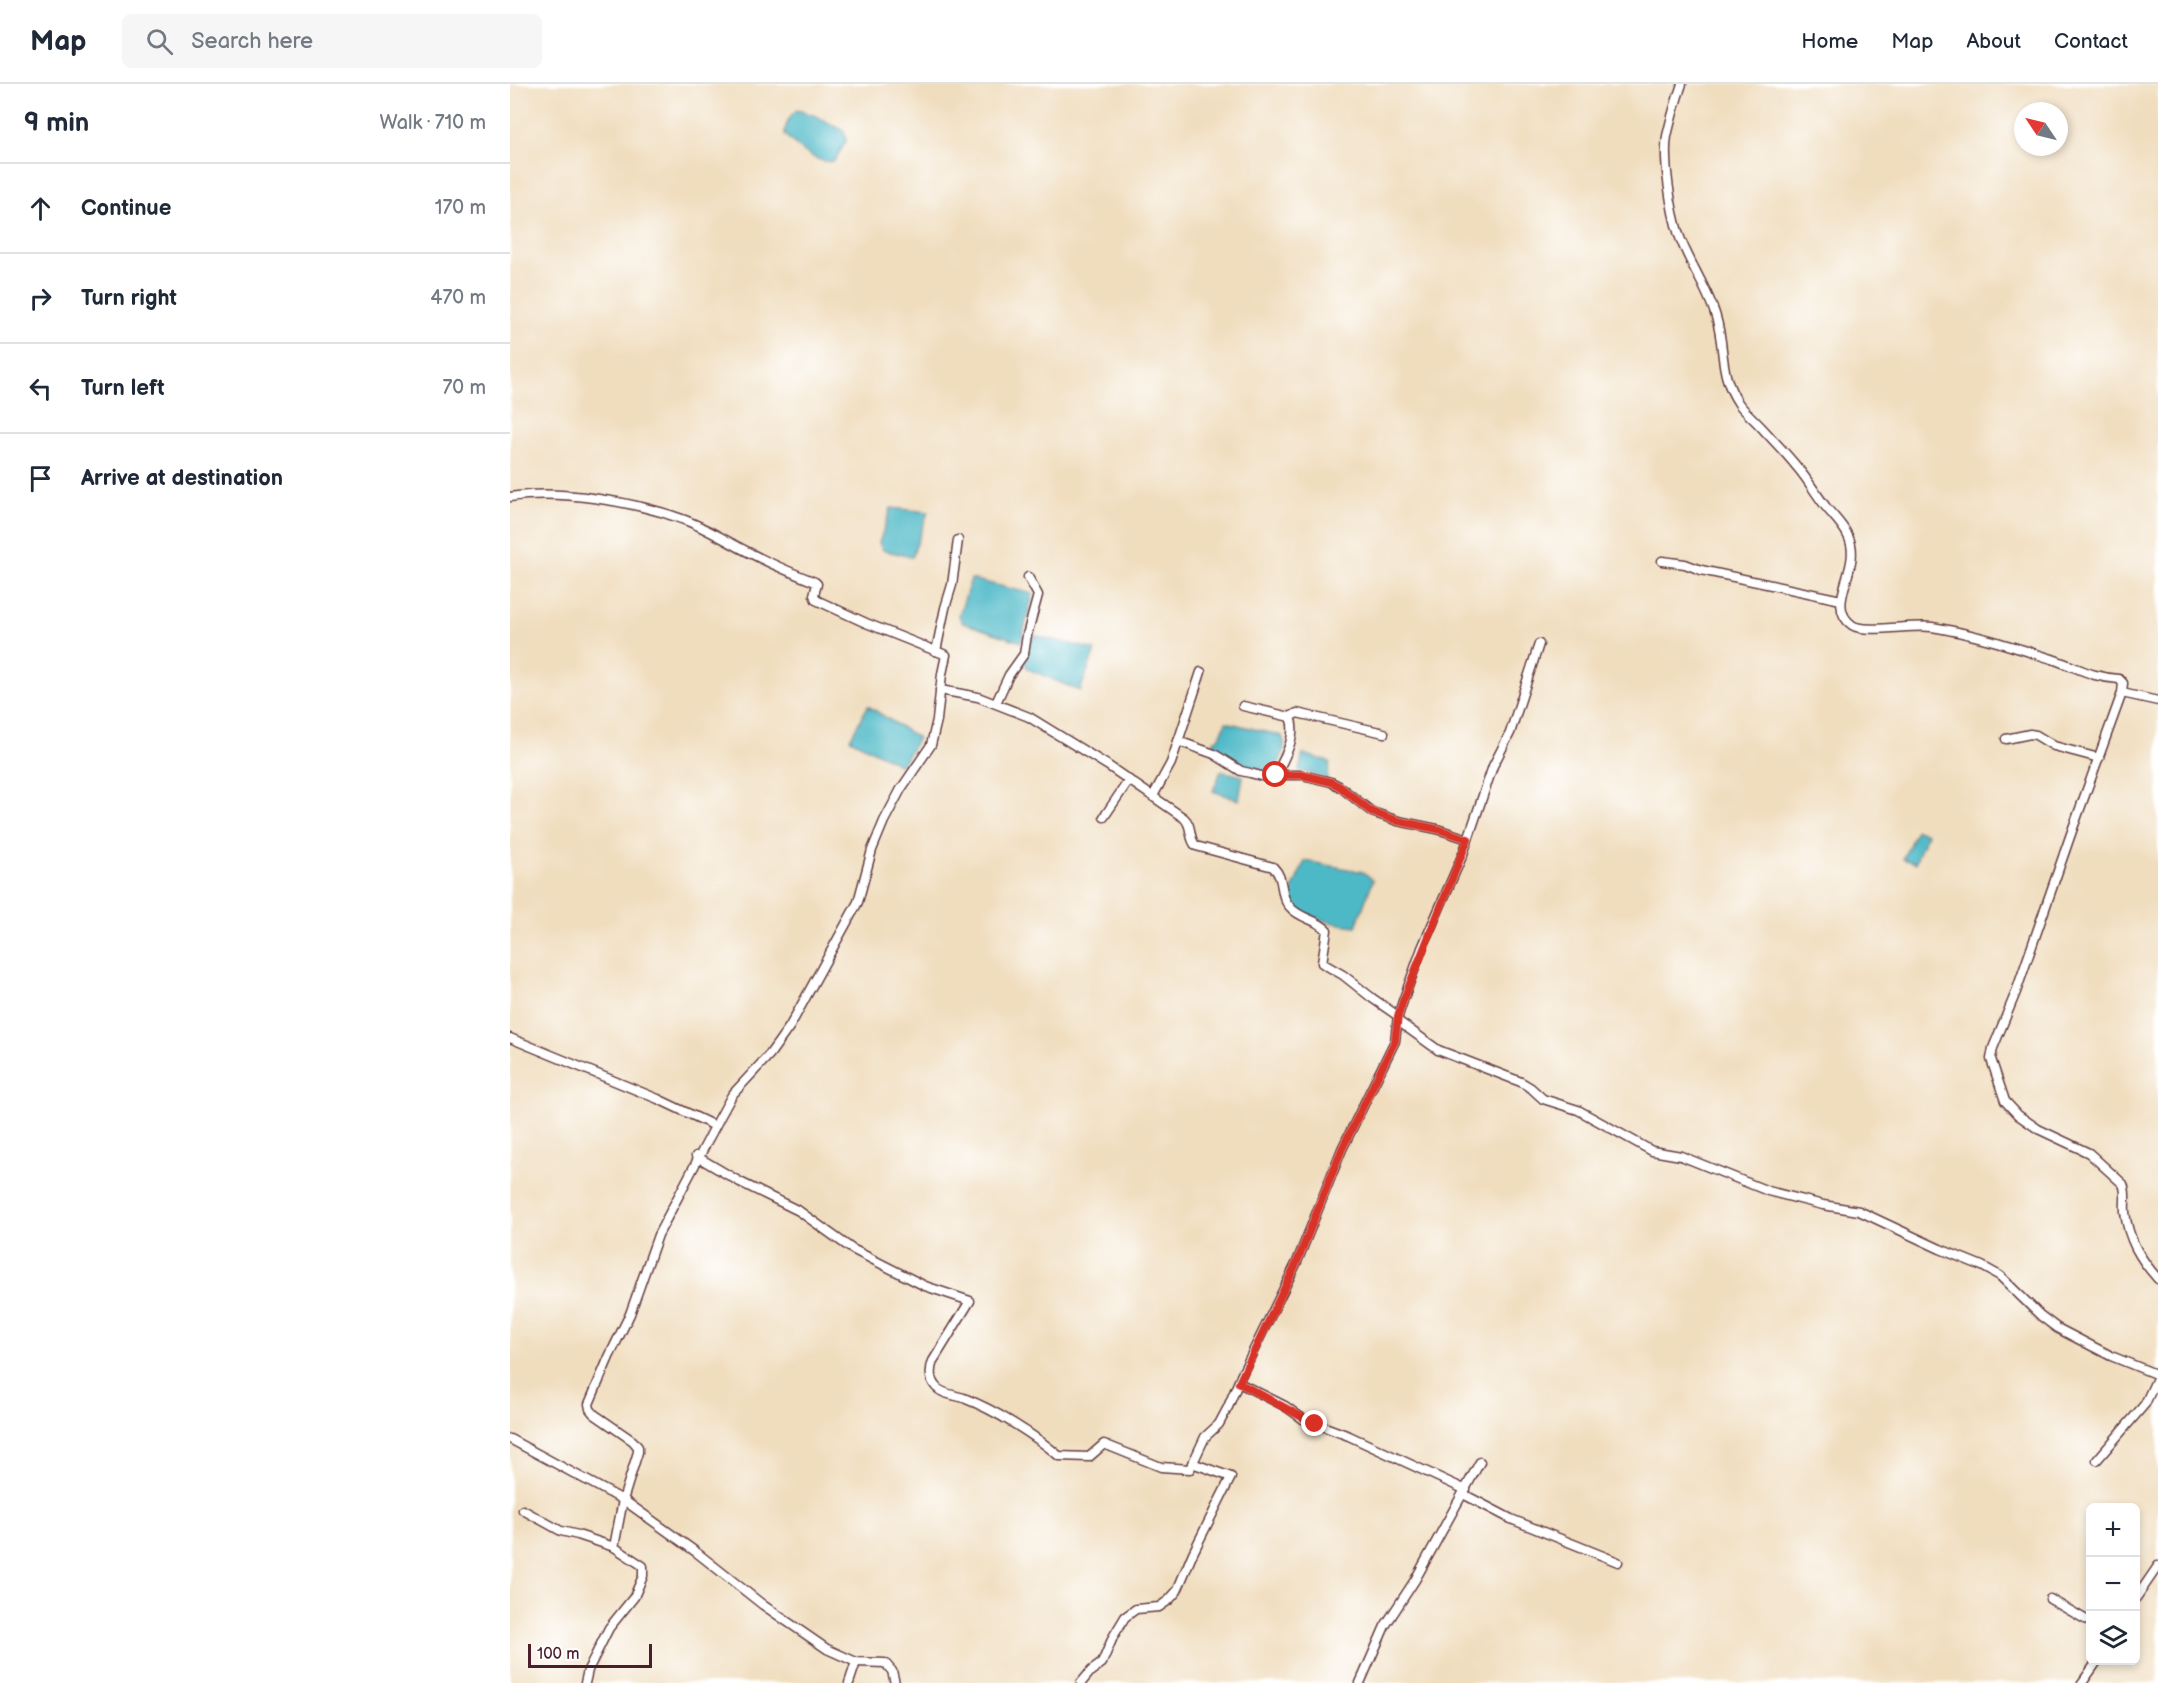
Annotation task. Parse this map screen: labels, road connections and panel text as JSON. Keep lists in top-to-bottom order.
{
  "scale_bar": "100 m",
  "north": "top left",
  "page": {
    "header": "Map",
    "search": "Search here",
    "nav": [
      "Home",
      "Map",
      "About",
      "Contact"
    ],
    "heading": ["9 min", "Walk · 710 m"],
    "list": [
      ["Continue", "170 m"],
      ["Turn right", "470 m"],
      ["Turn left", "70 m"],
      "Arrive at destination"
    ],
    "map_buttons": ["+", "−"],
    "scale": "100 m"
  }
}
